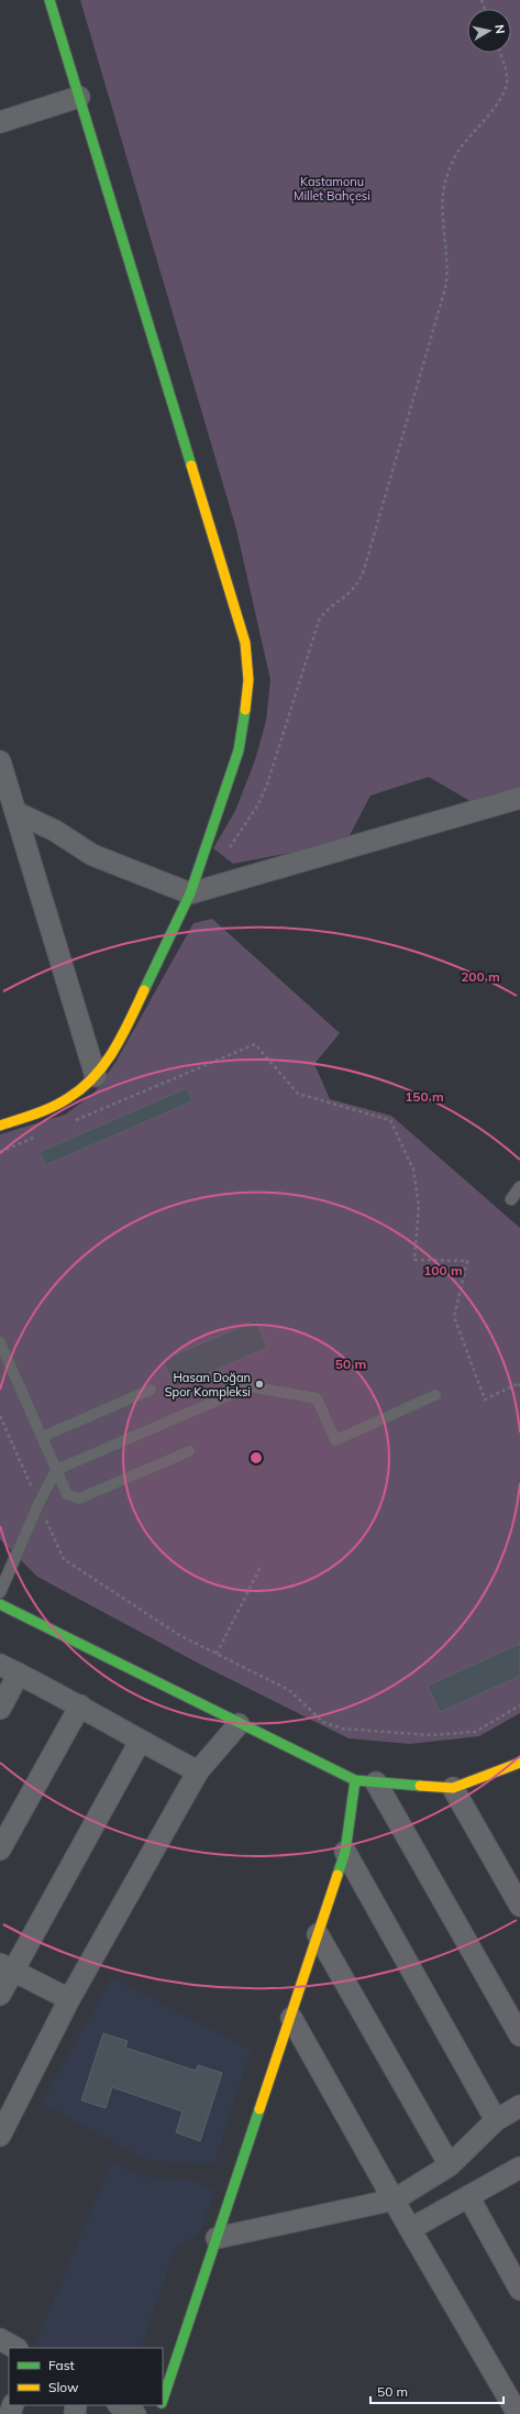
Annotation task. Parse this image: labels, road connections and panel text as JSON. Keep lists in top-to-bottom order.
{
  "parks": ["Kastamonu Millet Bahçesi"],
  "places": ["Hasan Doğan Spor Kompleksi"],
  "legend": ["Fast", "Slow"],
  "scale_bar": "50 m",
  "north": "right",
  "rings": [
    "200 m",
    "150 m",
    "100 m",
    "50 m"
  ]
}
